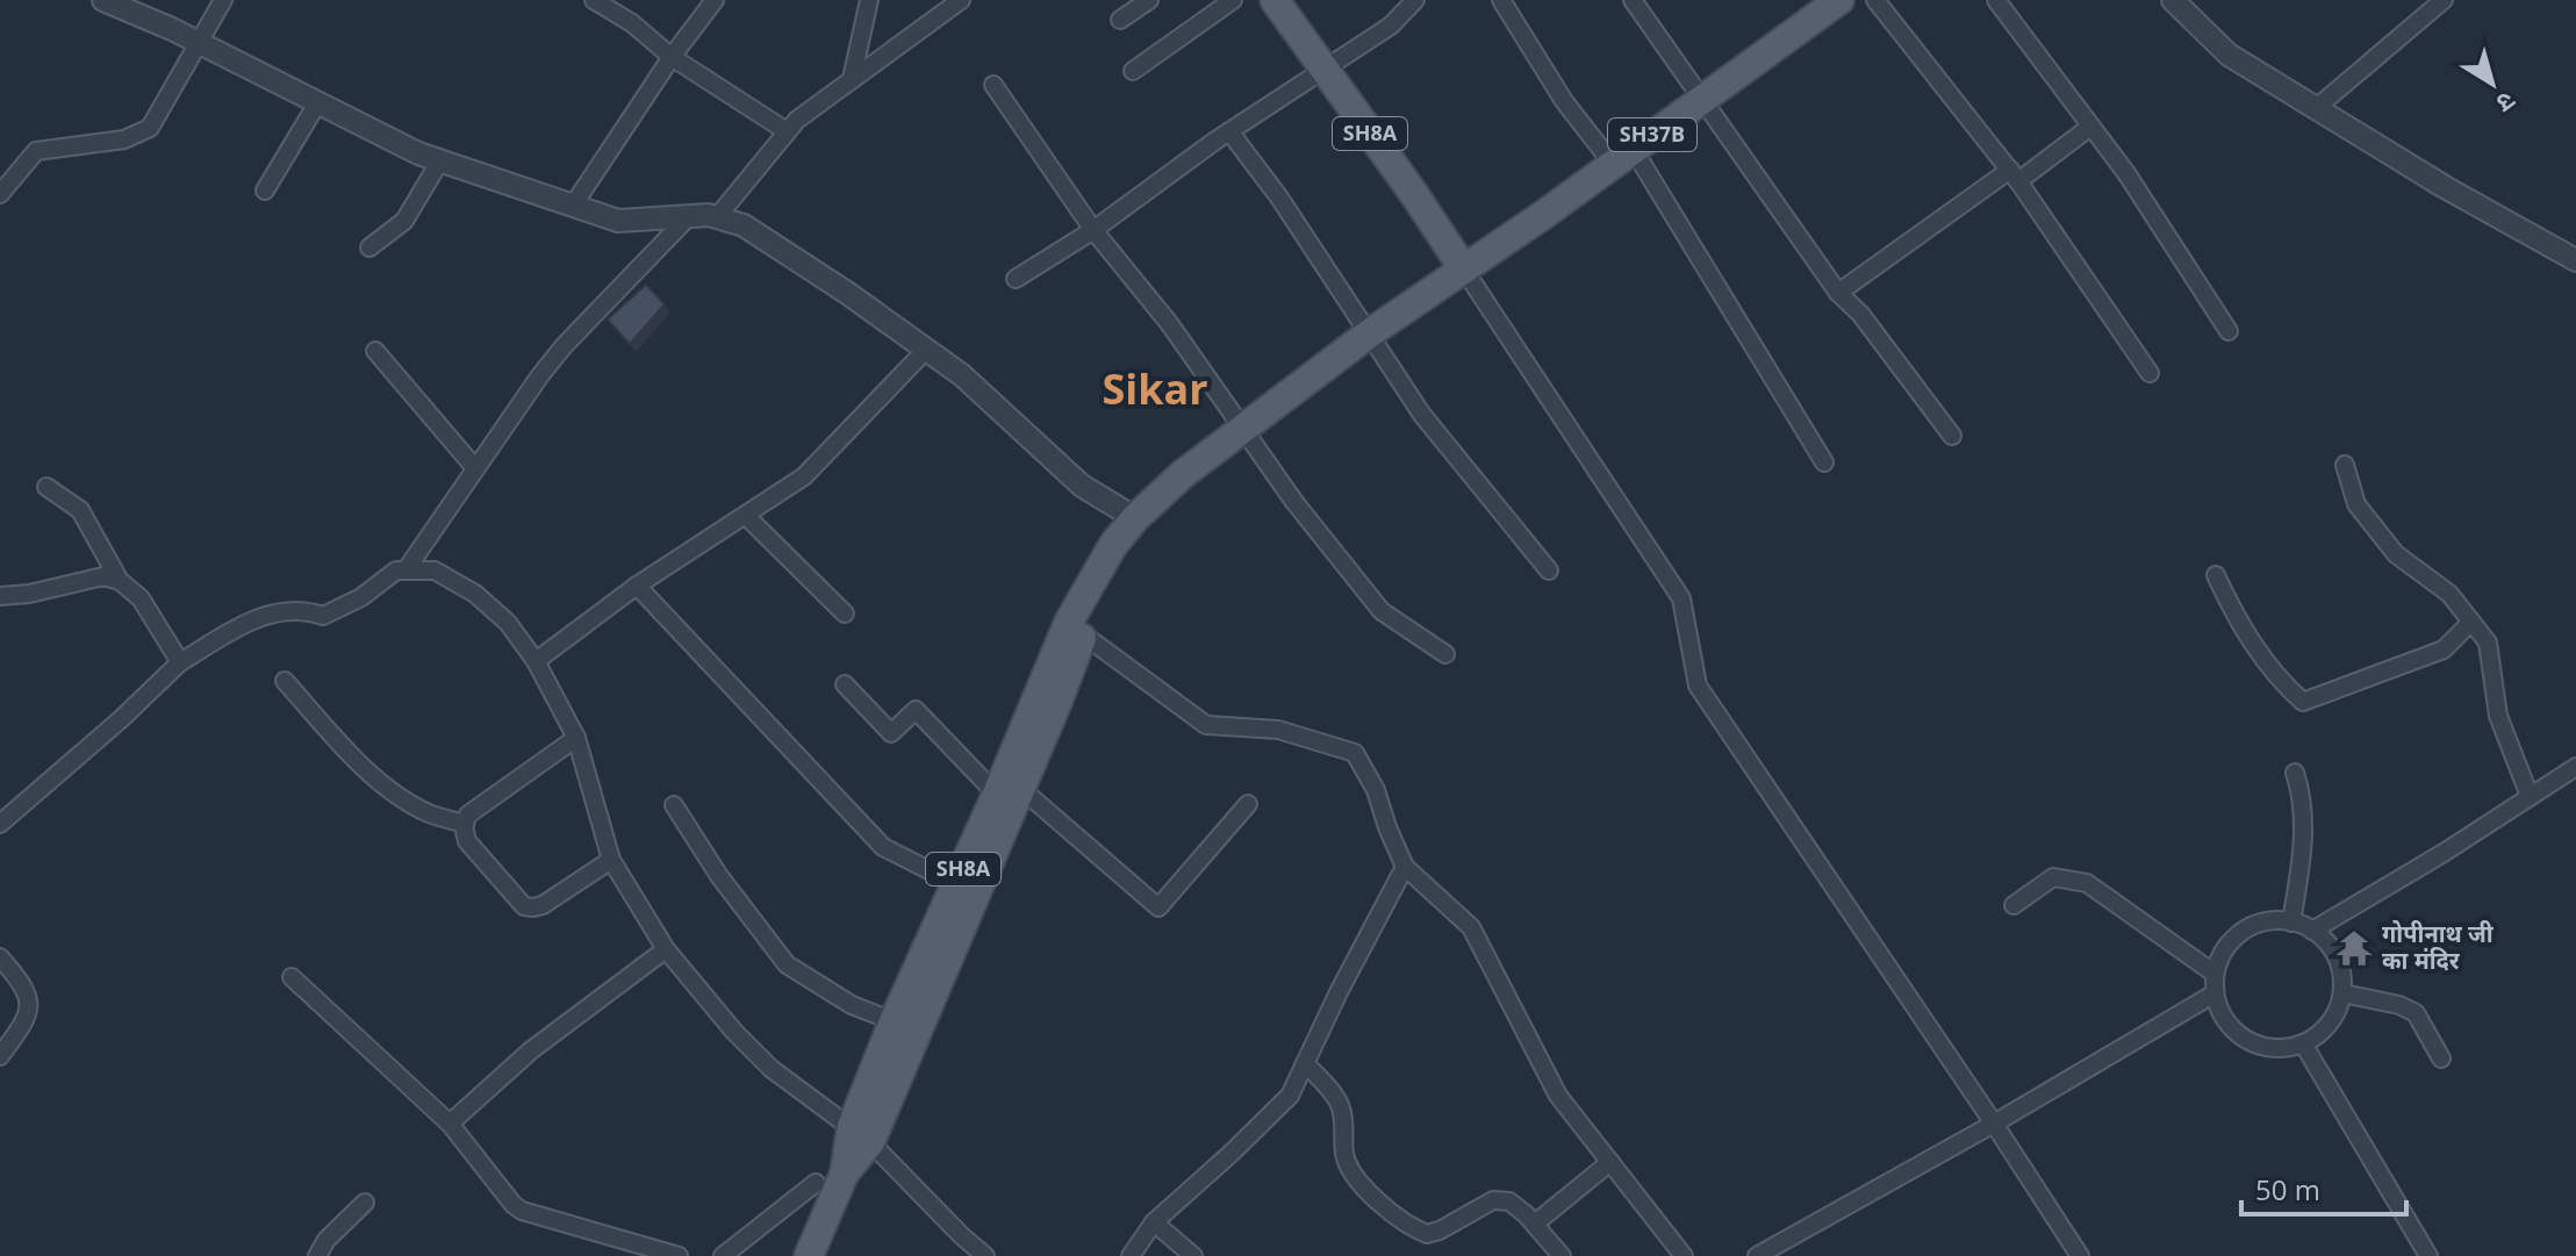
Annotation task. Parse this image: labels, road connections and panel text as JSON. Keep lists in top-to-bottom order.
{
  "streets": {
    "main road": ["SH8A", "SH37B"]
  },
  "crossings": [
    ["SH8A", "SH37B"]
  ],
  "districts": ["Sikar"],
  "places": {
    "temple": ["गोपीनाथ जी का मंदिर"]
  },
  "scale_bar": "50 m",
  "north": "bottom right"
}
